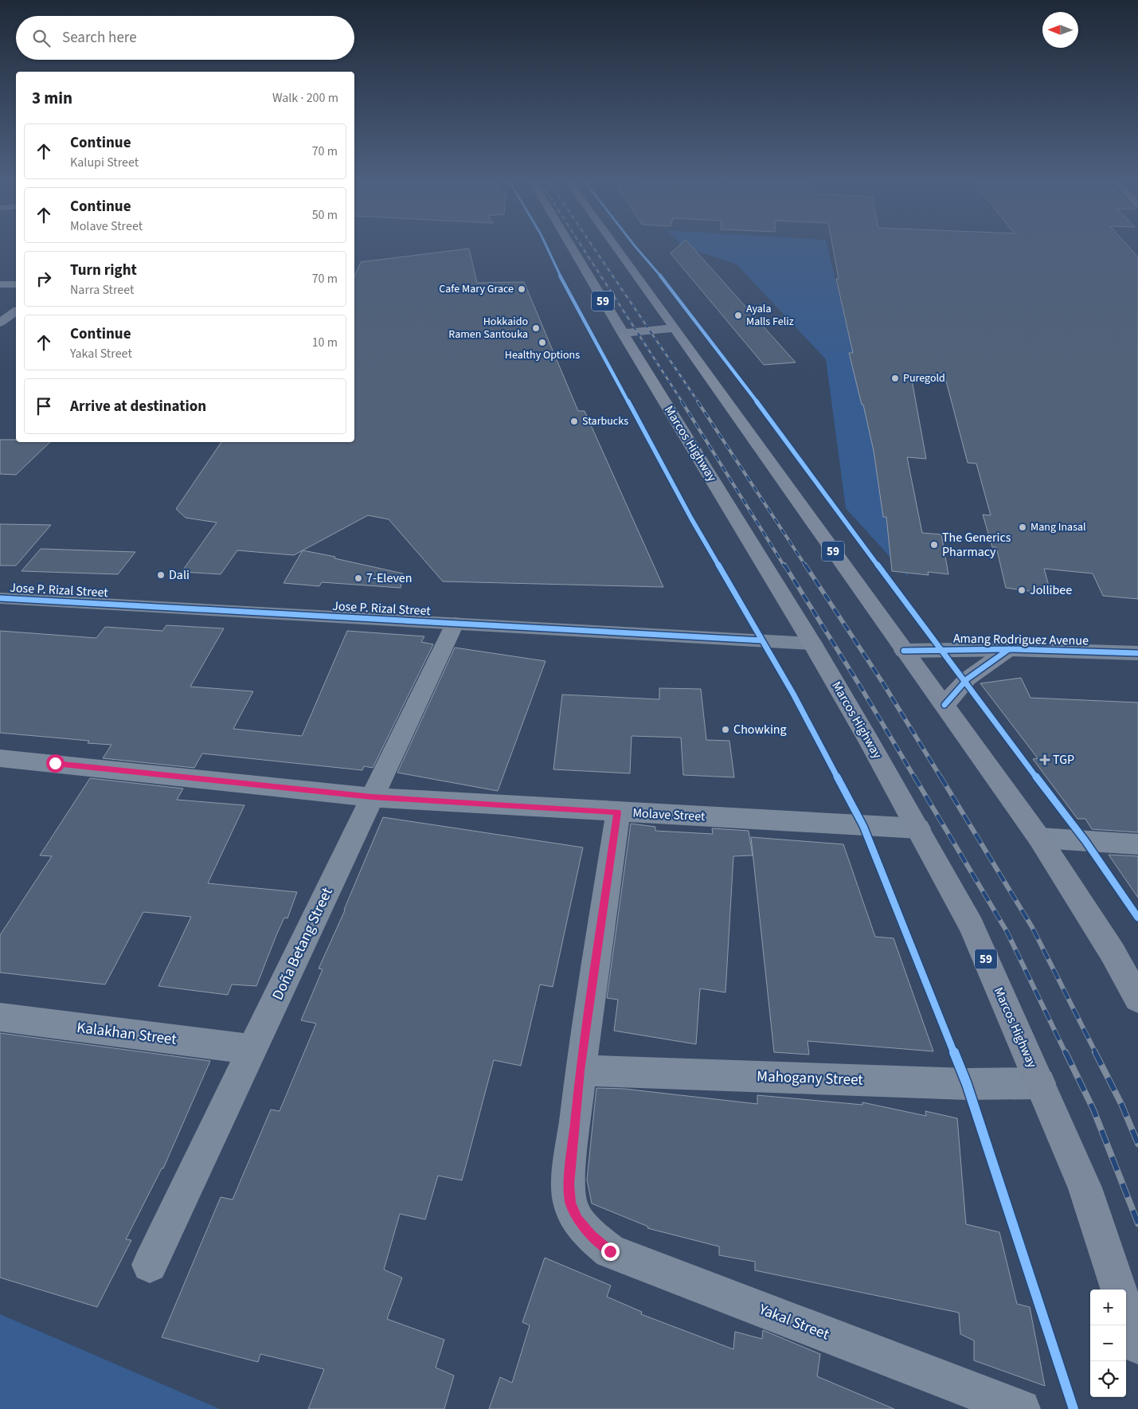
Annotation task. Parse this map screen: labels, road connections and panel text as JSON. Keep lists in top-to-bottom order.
{
  "streets": {
    "main road": ["59", "Marcos Highway"],
    "street": [
      "Jose P. Rizal Street",
      "Amang Rodriguez Avenue",
      "Molave Street",
      "Doña Betang Street",
      "Kalakhan Street",
      "Mahogany Street",
      "Yakal Street"
    ]
  },
  "crossings": [
    ["59", "Amang Rodriguez Avenue"],
    ["Marcos Highway", "Jose P. Rizal Street"],
    ["Marcos Highway", "Molave Street"],
    ["Marcos Highway", "Mahogany Street"],
    ["Jose P. Rizal Street", "Doña Betang Street"],
    ["Molave Street", "Doña Betang Street"],
    ["Molave Street", "Yakal Street"],
    ["Doña Betang Street", "Kalakhan Street"],
    ["Mahogany Street", "Yakal Street"]
  ],
  "places": {
    "other": [
      "Cafe Mary Grace",
      "Ayala Malls Feliz",
      "Hokkaido Ramen Santouka",
      "Healthy Options",
      "Puregold",
      "Starbucks",
      "Mang Inasal",
      "The Generics Pharmacy",
      "Dali",
      "7-Eleven",
      "Jollibee",
      "Chowking"
    ],
    "health": ["TGP"]
  },
  "north": "left",
  "page": {
    "search": "Search here",
    "heading": ["3 min", "Walk · 200 m"],
    "list": [
      ["Continue", "Kalupi Street", "70 m"],
      ["Continue", "Molave Street", "50 m"],
      ["Turn right", "Narra Street", "70 m"],
      ["Continue", "Yakal Street", "10 m"],
      "Arrive at destination"
    ],
    "map_buttons": ["+", "−"]
  }
}
